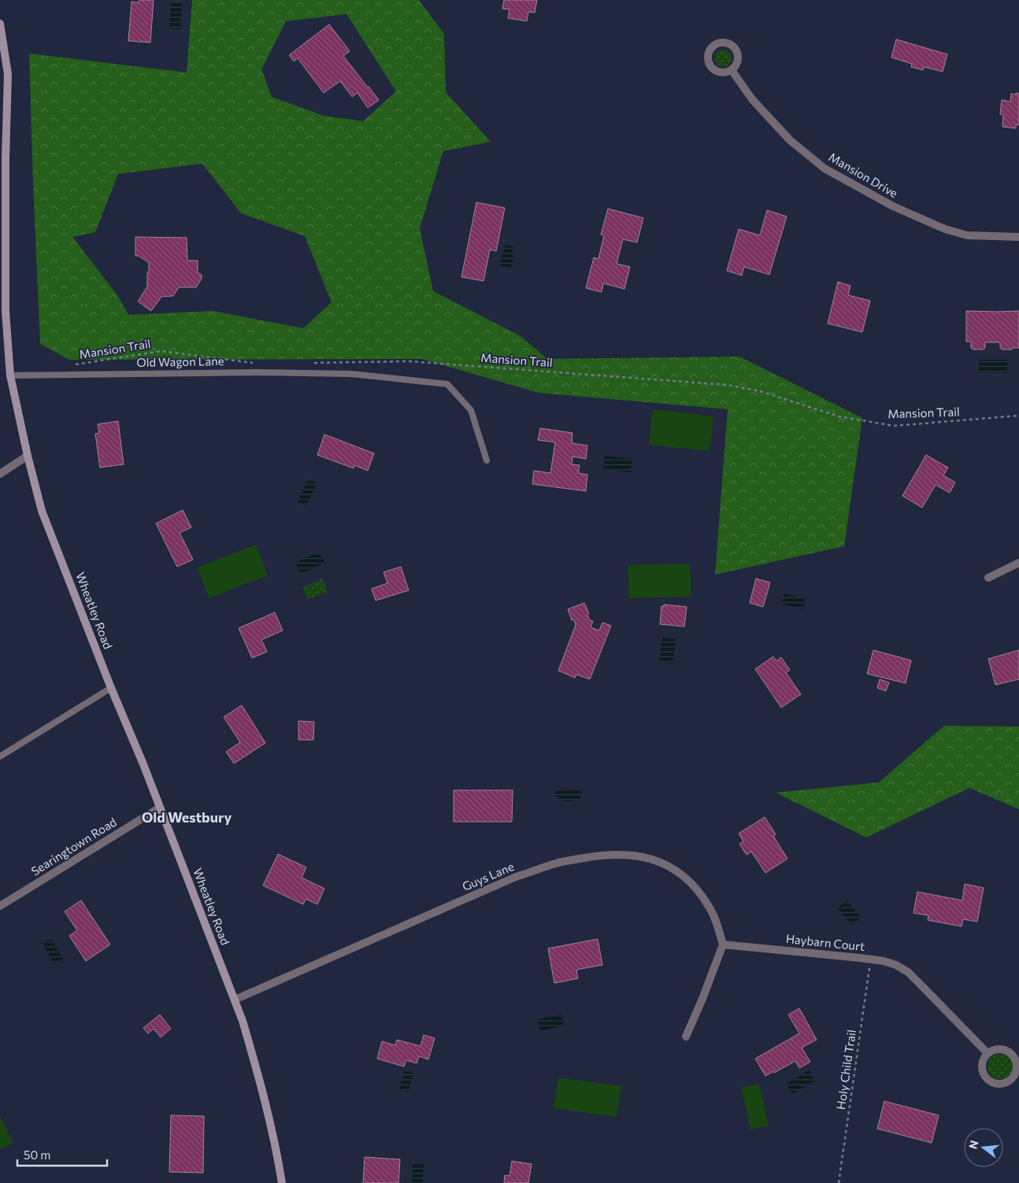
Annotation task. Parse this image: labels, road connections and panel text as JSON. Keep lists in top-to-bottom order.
{
  "streets": {
    "street": [
      "Mansion Drive",
      "Wheatley Road",
      "Searingtown Road",
      "Guys Lane",
      "Haybarn Court"
    ],
    "lane": ["Old Wagon Lane"],
    "path": ["Mansion Trail", "Holy Child Trail"]
  },
  "crossings": [
    ["Old Wagon Lane", "Wheatley Road"],
    ["Wheatley Road", "Searingtown Road"],
    ["Wheatley Road", "Guys Lane"],
    ["Guys Lane", "Haybarn Court"],
    ["Haybarn Court", "Holy Child Trail"]
  ],
  "districts": ["Old Westbury"],
  "scale_bar": "50 m",
  "north": "left"
}
